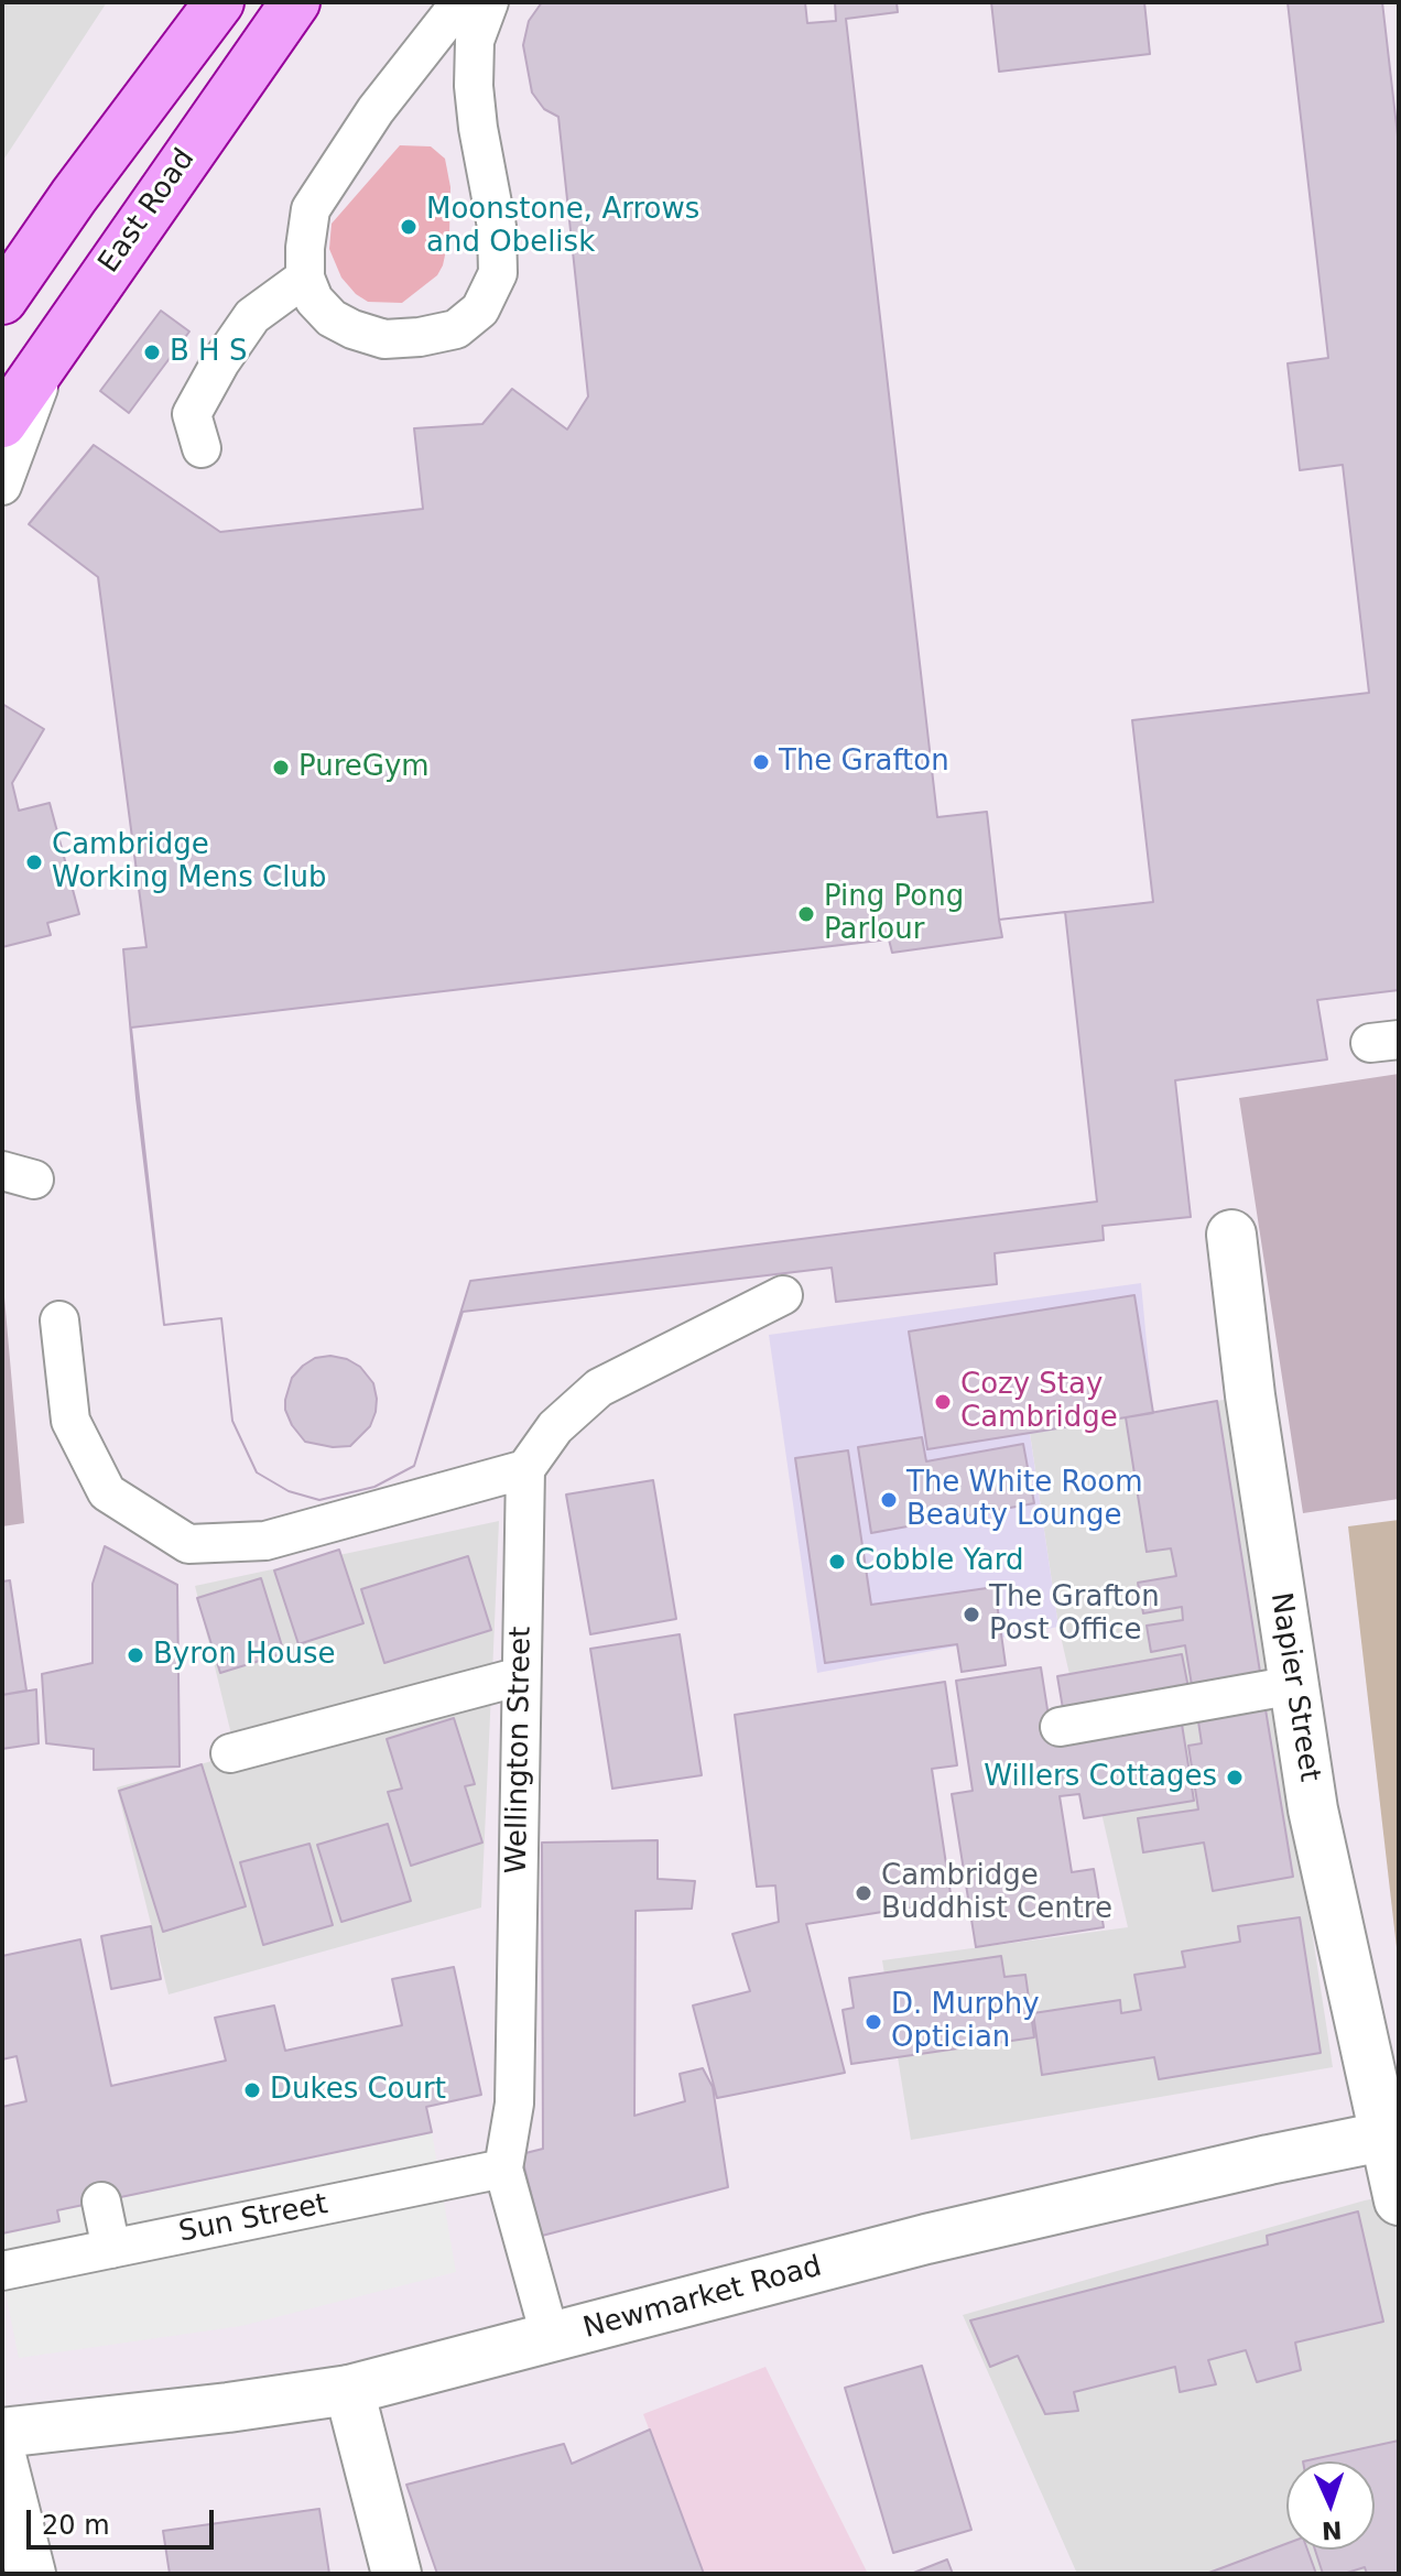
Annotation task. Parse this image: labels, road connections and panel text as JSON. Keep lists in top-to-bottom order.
{
  "streets": {
    "main road": ["East Road"],
    "street": ["Napier Street", "Newmarket Road"],
    "lane": ["Wellington Street", "Sun Street"]
  },
  "crossings": [
    ["Napier Street", "Newmarket Road"],
    ["Wellington Street", "Sun Street"],
    ["Wellington Street", "Newmarket Road"]
  ],
  "places": [
    "Moonstone, Arrows and Obelisk",
    "B H S",
    "The Grafton",
    "PureGym",
    "Cambridge Working Mens Club",
    "Ping Pong Parlour",
    "Cozy Stay Cambridge",
    "The White Room Beauty Lounge",
    "Cobble Yard",
    "The Grafton Post Office",
    "Byron House",
    "Willers Cottages",
    "Cambridge Buddhist Centre",
    "D. Murphy Optician",
    "Dukes Court"
  ],
  "scale_bar": "20 m",
  "north": "bottom"
}
